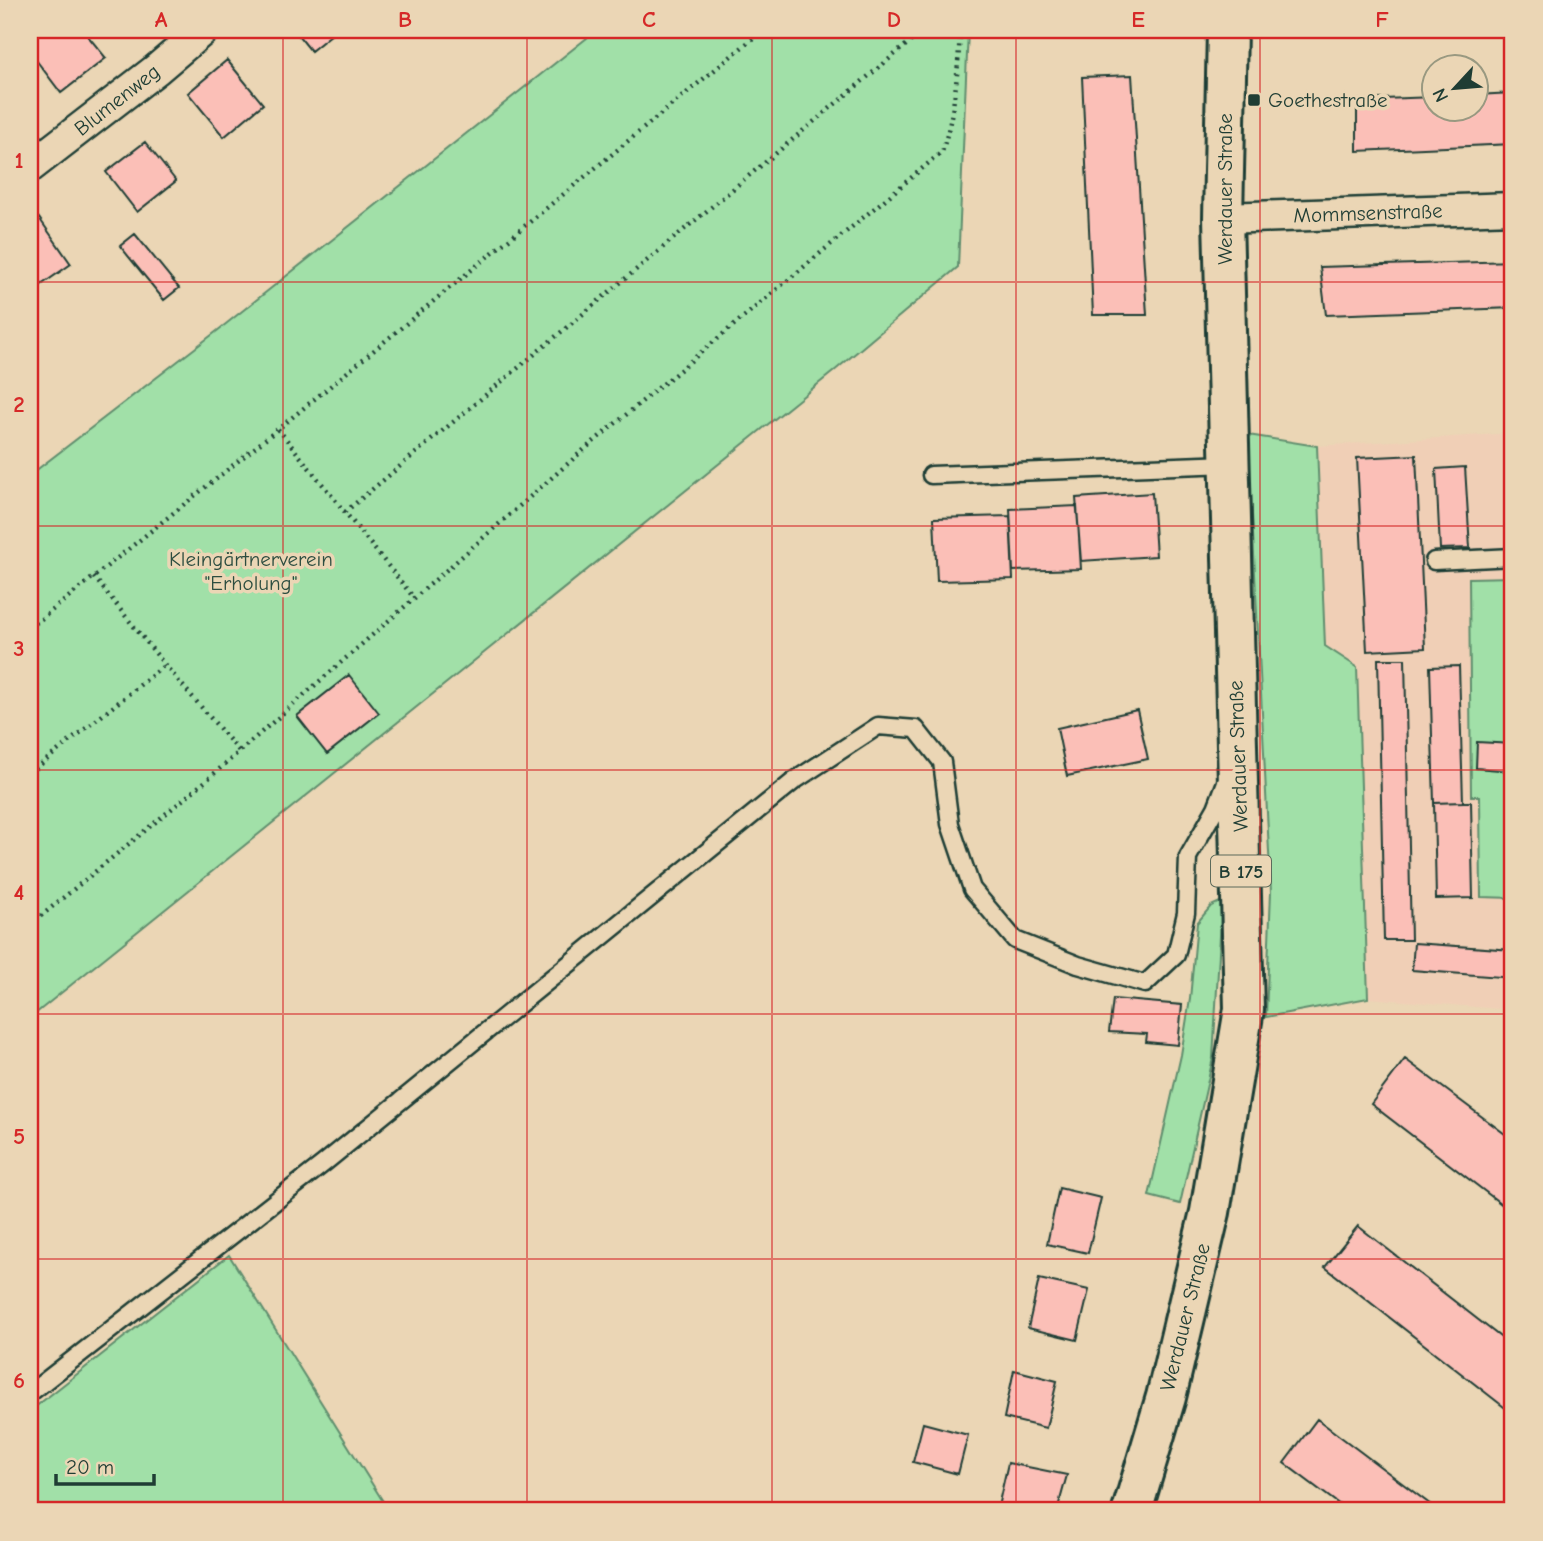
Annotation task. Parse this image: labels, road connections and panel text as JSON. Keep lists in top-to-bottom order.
{
  "streets": {
    "main road": ["Werdauer Straße", "B 175"],
    "street": ["Blumenweg", "Mommsenstraße"]
  },
  "crossings": [
    ["Werdauer Straße", "Mommsenstraße"]
  ],
  "parks": ["Kleingärtnerverein \"Erholung\""],
  "places": {
    "transit": ["Goethestraße"]
  },
  "scale_bar": "20 m",
  "north": "bottom left",
  "grid": {
    "columns": [
      "A",
      "B",
      "C",
      "D",
      "E",
      "F"
    ],
    "rows": [
      "1",
      "2",
      "3",
      "4",
      "5",
      "6"
    ]
  }
}
